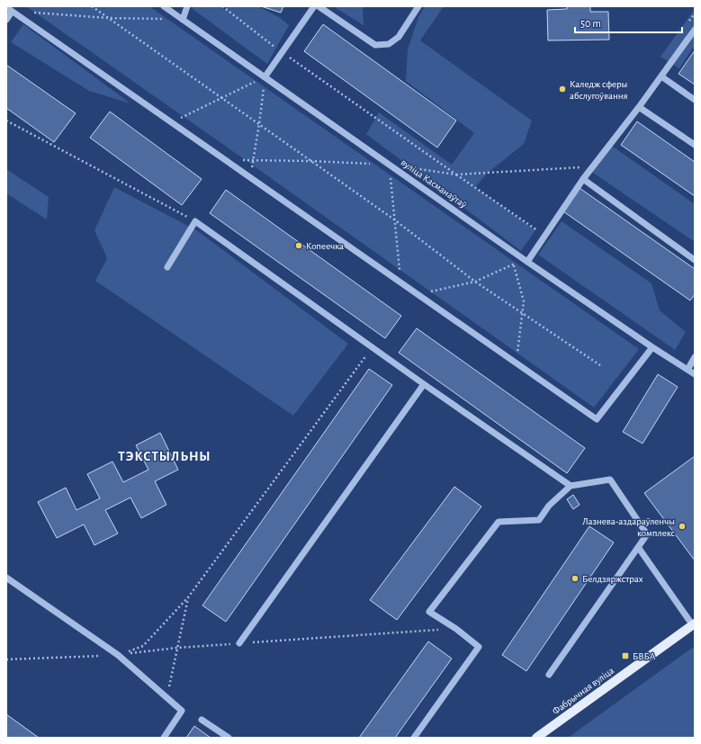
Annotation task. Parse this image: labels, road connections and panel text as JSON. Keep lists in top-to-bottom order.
{
  "streets": {
    "main road": ["Фабрычная вуліца"],
    "street": ["вуліца Касманаўтаў"]
  },
  "districts": ["ТЭКСТЫЛЬНЫ"],
  "places": {
    "other": [
      "Каледж сферы абслугоўвання",
      "Копеечка",
      "Лазнева-аздараўленчы комплекс",
      "Белдзяржстрах"
    ],
    "transit": ["БВБА"]
  },
  "scale_bar": "50 m"
}
